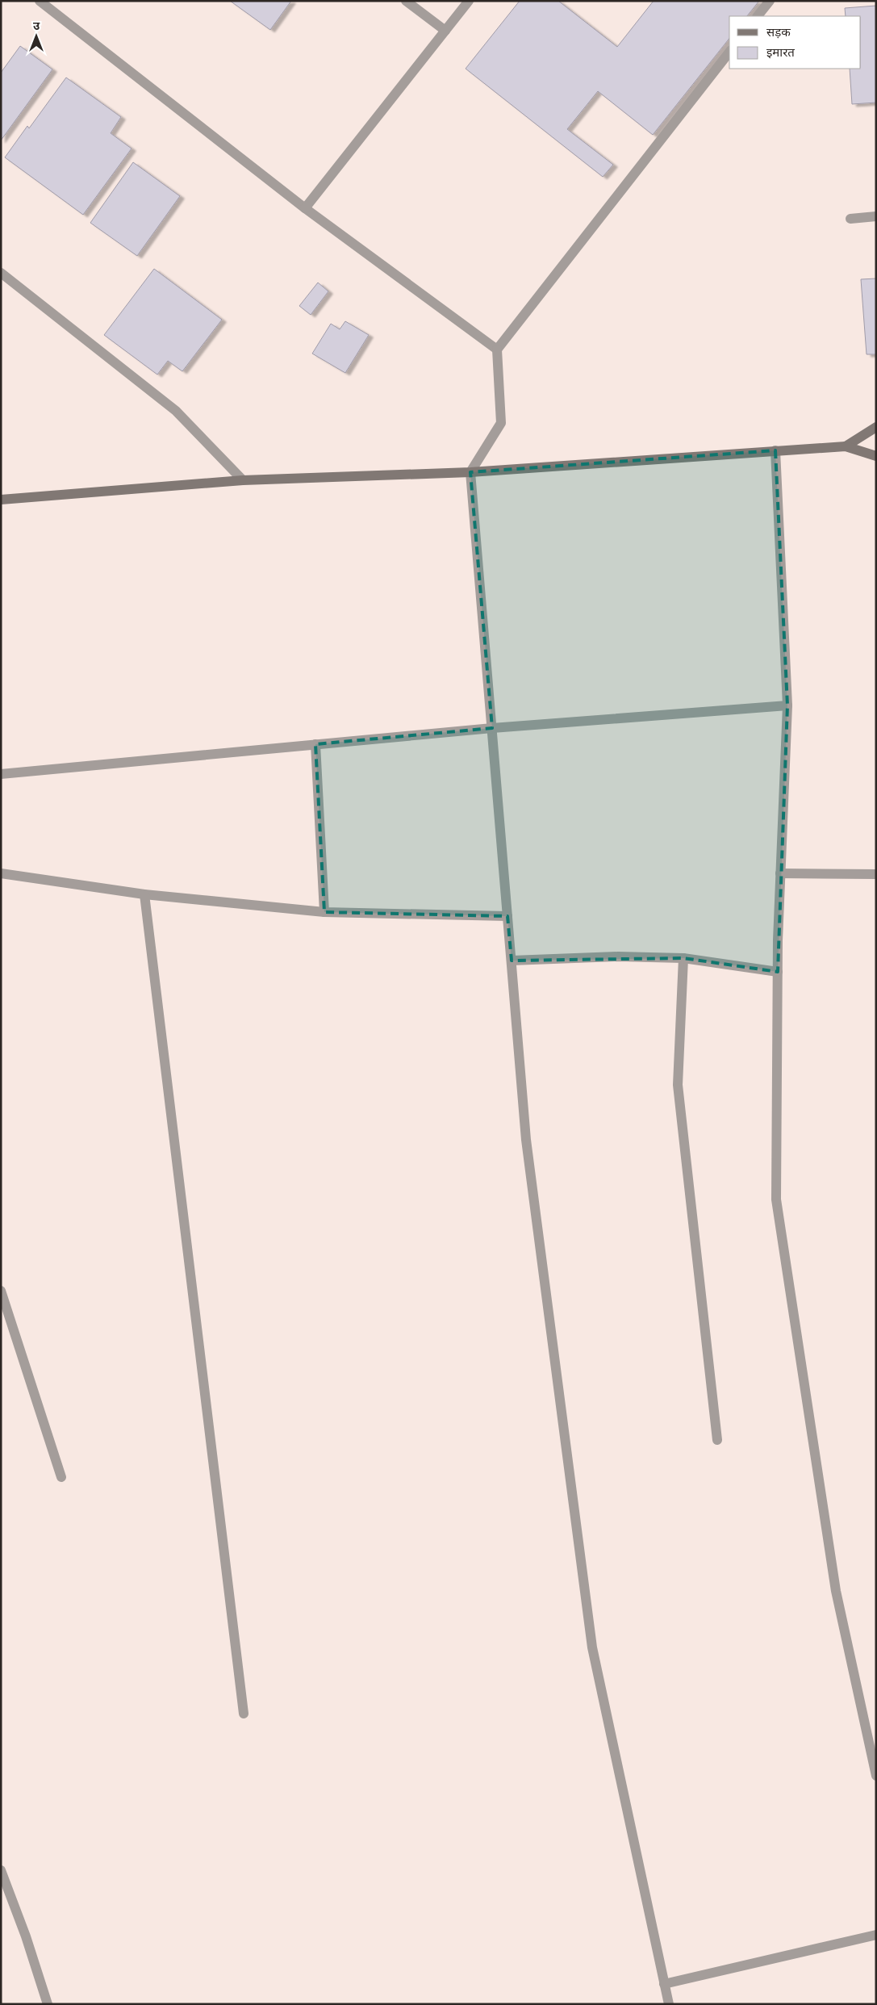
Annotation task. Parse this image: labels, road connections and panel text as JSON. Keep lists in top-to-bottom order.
{
  "legend": ["सड़क", "इमारत"],
  "north": "top"
}
